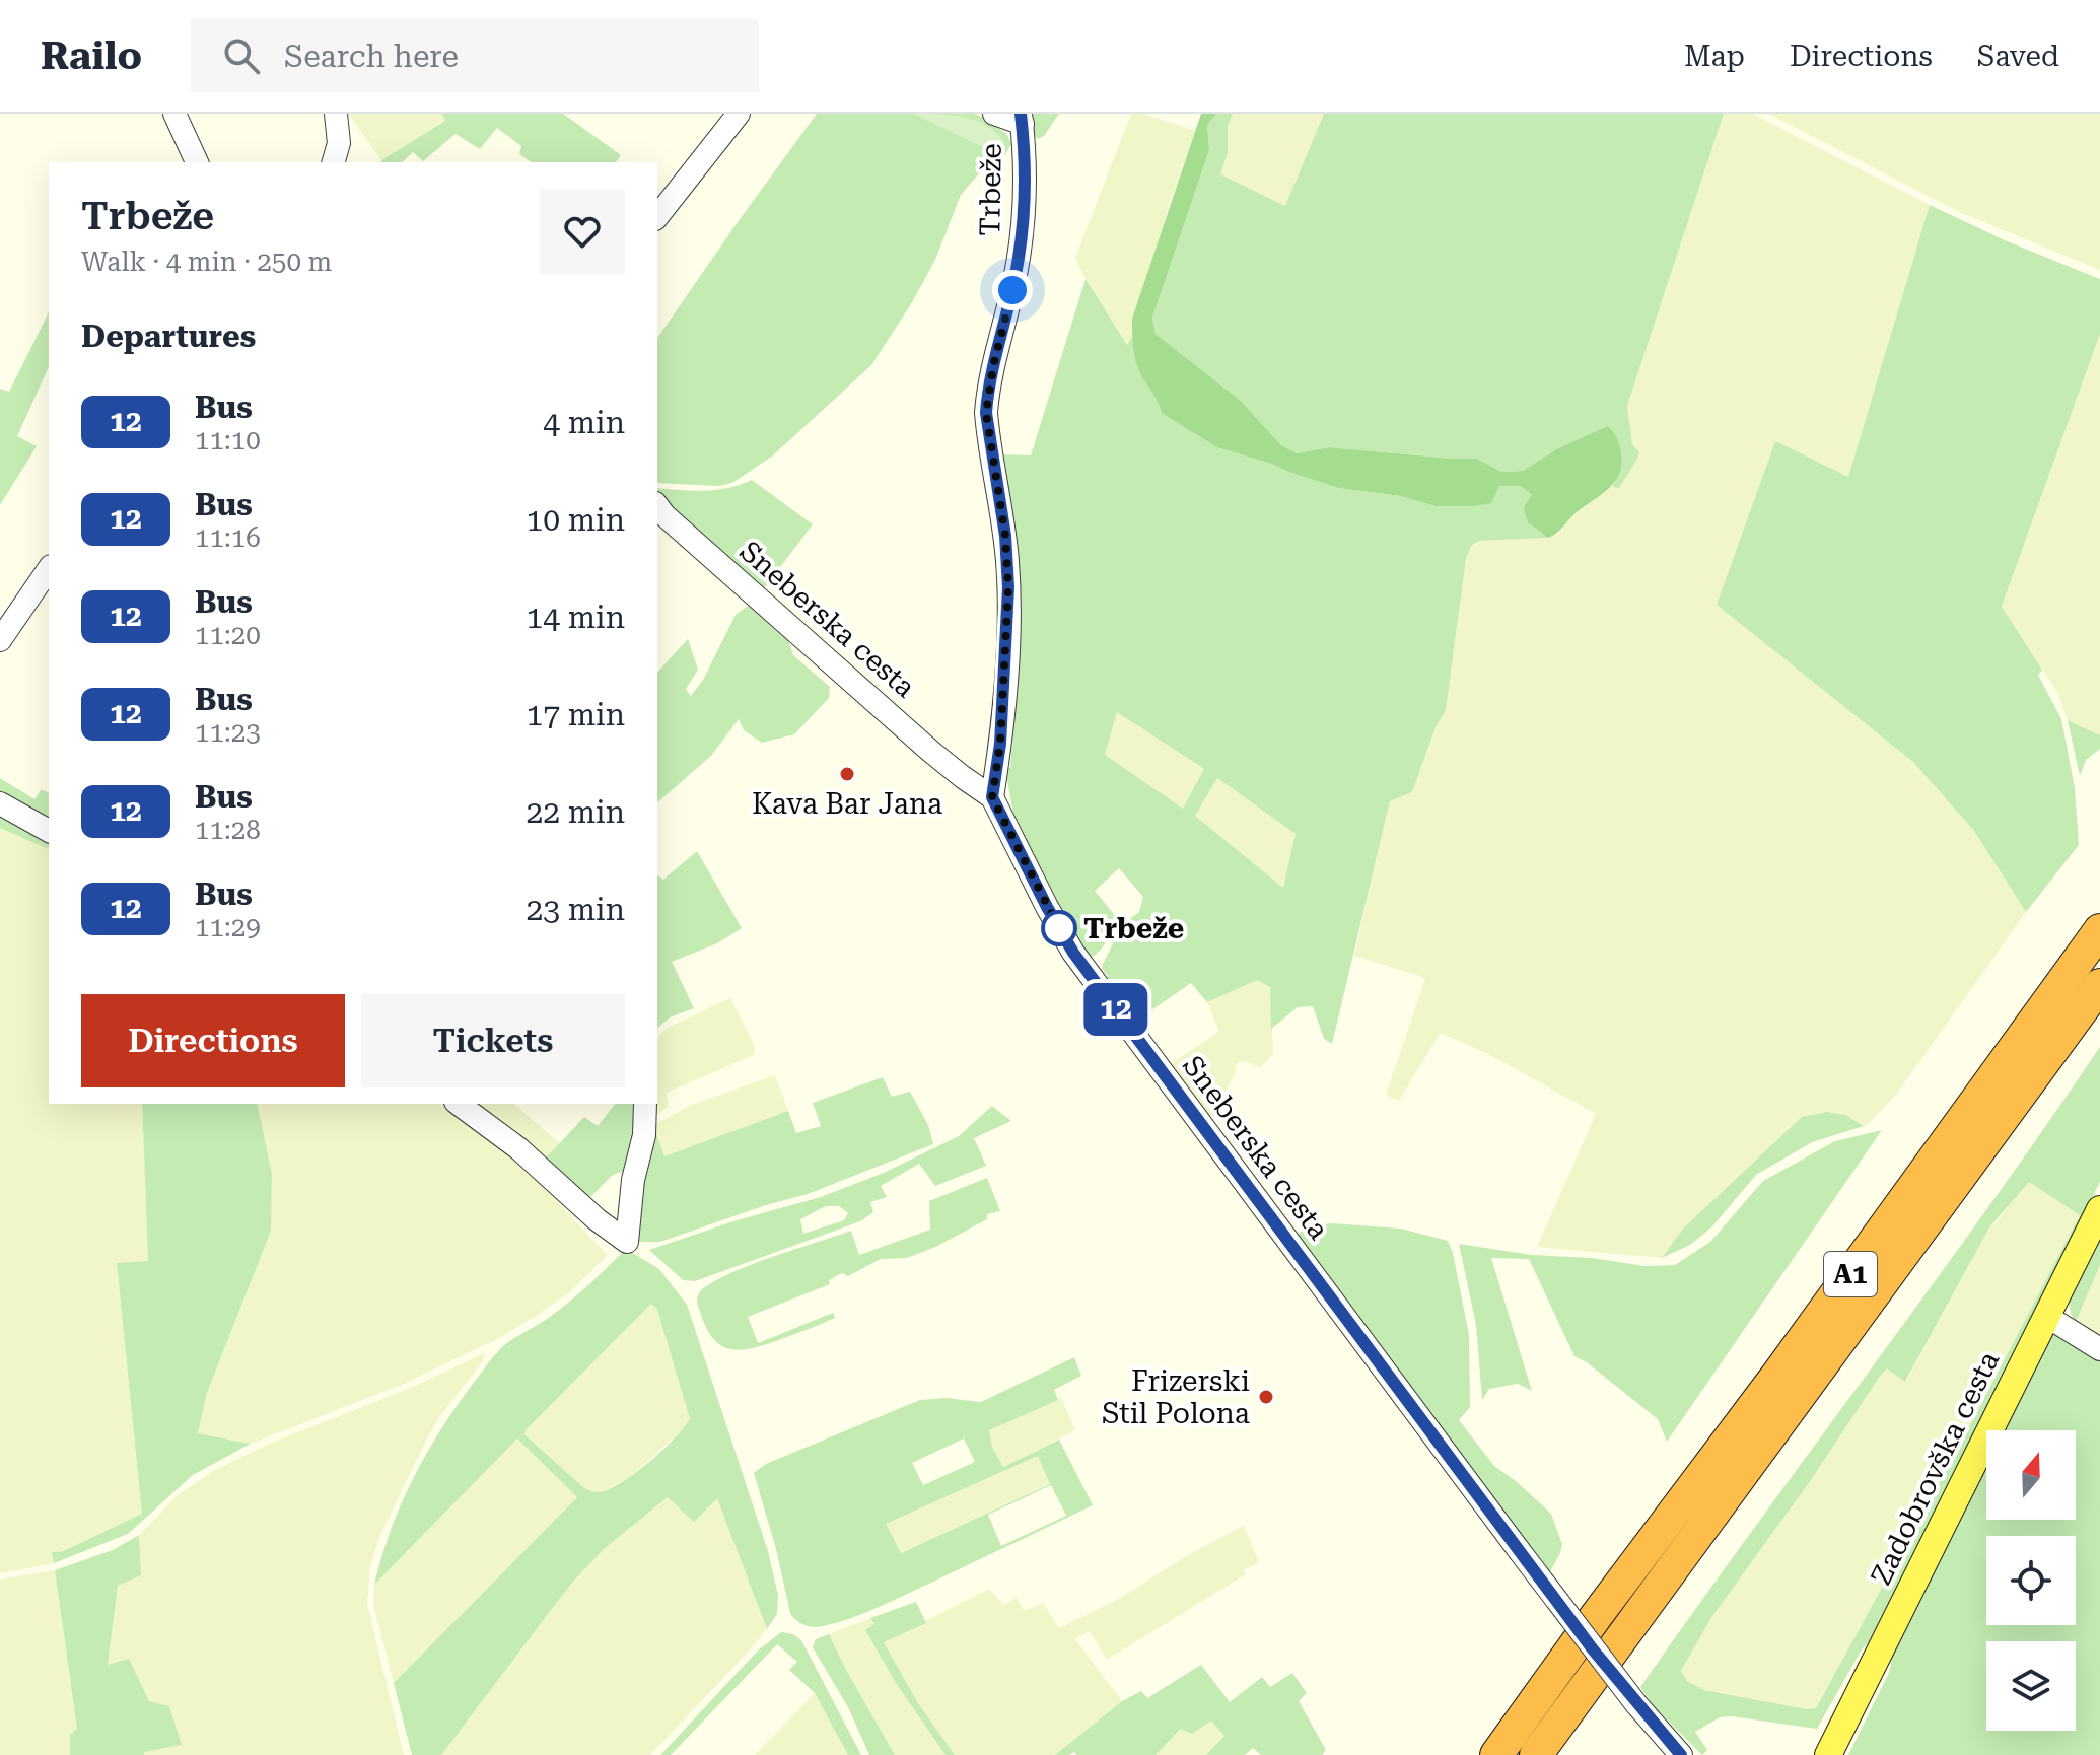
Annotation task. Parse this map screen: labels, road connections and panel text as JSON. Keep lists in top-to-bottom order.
{
  "streets": {
    "highway": ["A1"],
    "main road": ["Zadobrovška cesta"],
    "street": ["Trbeže", "Sneberska cesta"]
  },
  "crossings": [
    ["Trbeže", "Sneberska cesta"]
  ],
  "places": ["Kava Bar Jana", "Trbeže", "Frizerski Stil Polona"],
  "lines": ["bus line 12"],
  "north": "top",
  "page": {
    "header": "Railo",
    "search": "Search here",
    "nav": ["Map", "Directions", "Saved"],
    "on_map": "12",
    "heading": [
      ["Trbeže", "Walk · 4 min · 250 m"],
      "Departures"
    ],
    "list": [
      {
        "mark": "12",
        "name": "Bus",
        "note": "11:10",
        "value": "4 min"
      },
      {
        "mark": "12",
        "name": "Bus",
        "note": "11:16",
        "value": "10 min"
      },
      {
        "mark": "12",
        "name": "Bus",
        "note": "11:20",
        "value": "14 min"
      },
      {
        "mark": "12",
        "name": "Bus",
        "note": "11:23",
        "value": "17 min"
      },
      {
        "mark": "12",
        "name": "Bus",
        "note": "11:28",
        "value": "22 min"
      },
      {
        "mark": "12",
        "name": "Bus",
        "note": "11:29",
        "value": "23 min"
      }
    ],
    "buttons": ["Directions", "Tickets"]
  }
}
